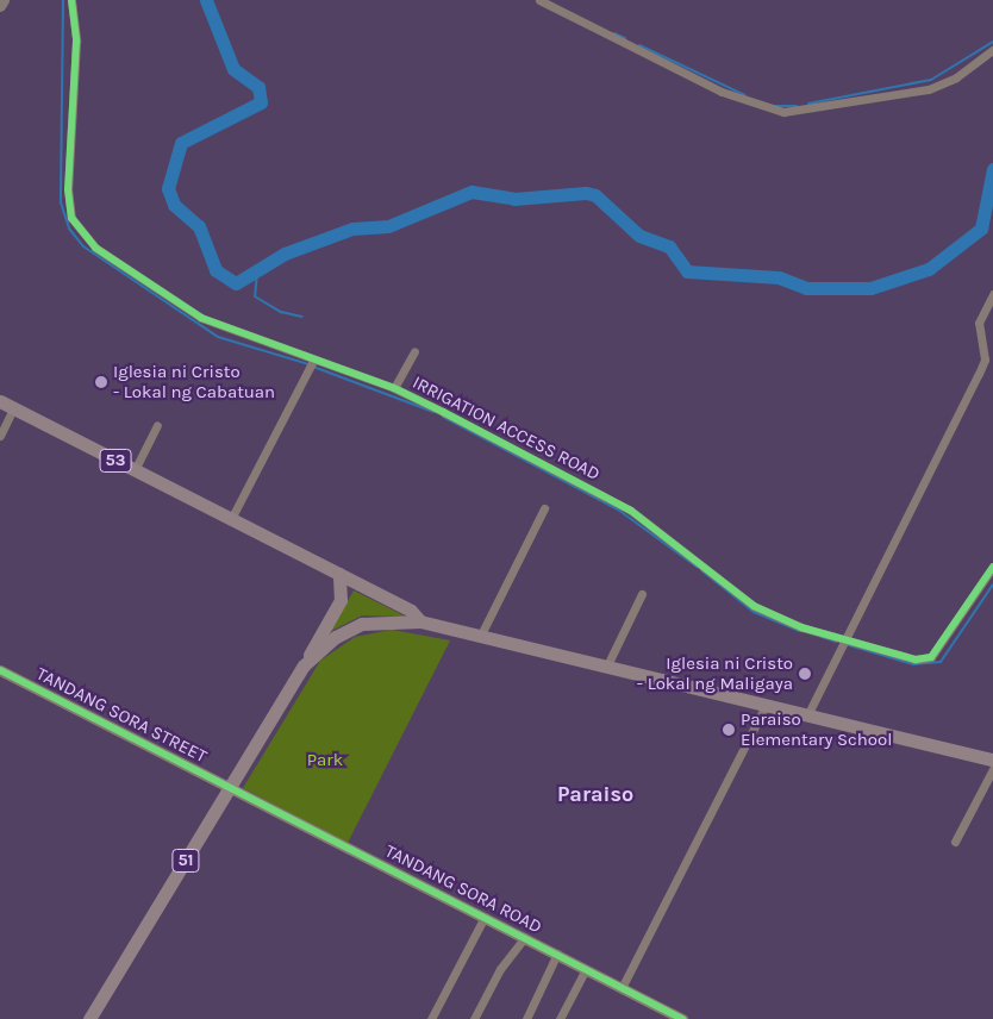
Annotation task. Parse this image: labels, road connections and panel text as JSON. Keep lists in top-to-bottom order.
{
  "streets": {
    "highway": ["53", "51"],
    "street": ["IRRIGATION ACCESS ROAD", "TANDANG SORA STREET", "TANDANG SORA ROAD"]
  },
  "crossings": [
    ["53", "51"],
    ["TANDANG SORA STREET", "51"],
    ["TANDANG SORA STREET", "TANDANG SORA ROAD"],
    ["51", "TANDANG SORA ROAD"]
  ],
  "districts": ["Paraiso"],
  "parks": ["Park"],
  "places": ["Iglesia ni Cristo - Lokal ng Cabatuan", "Iglesia ni Cristo - Lokal ng Maligaya", "Paraiso Elementary School"]
}
